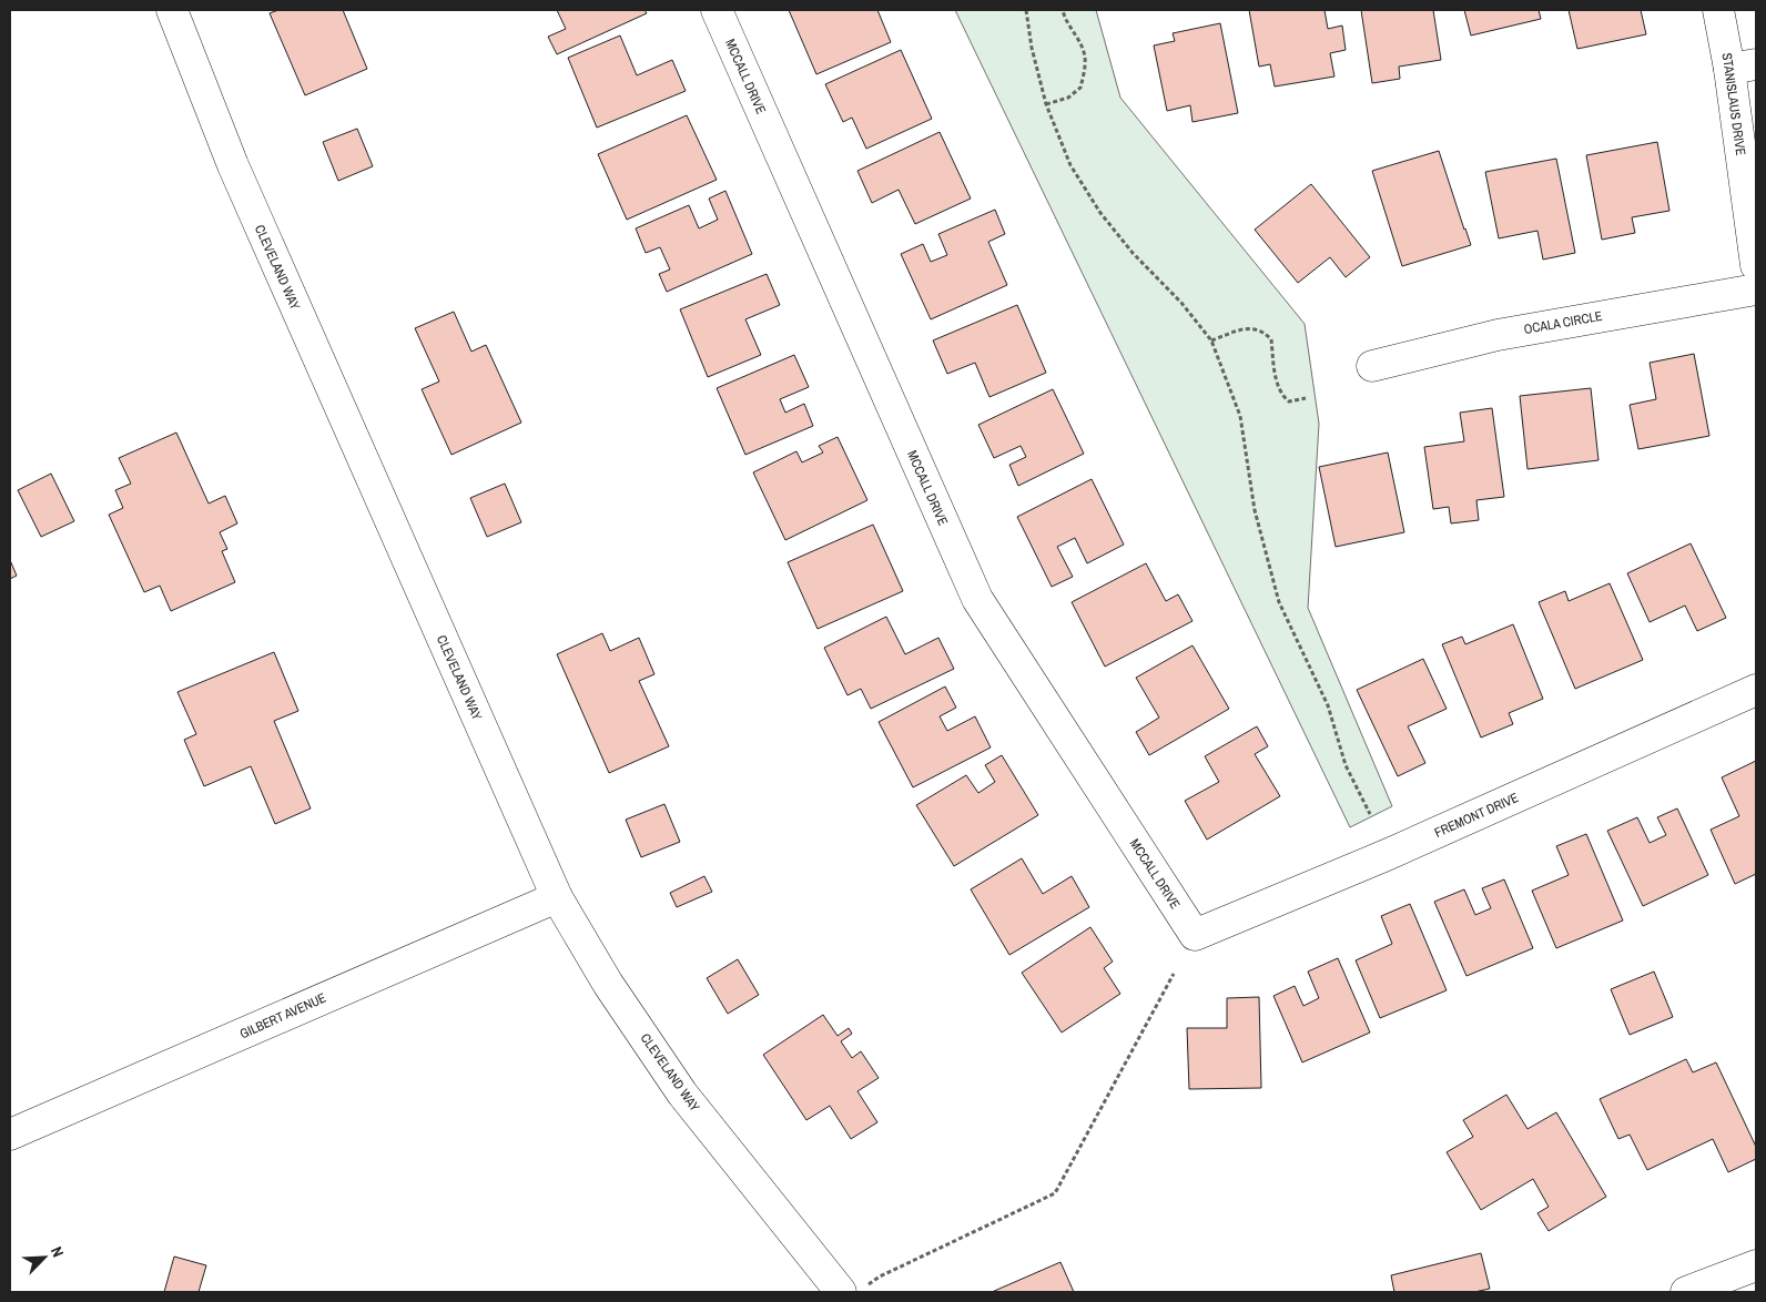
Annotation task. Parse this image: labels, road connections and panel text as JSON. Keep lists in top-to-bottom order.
{
  "streets": {
    "street": [
      "MCCALL DRIVE",
      "STANISLAUS DRIVE",
      "CLEVELAND WAY",
      "OCALA CIRCLE",
      "FREMONT DRIVE",
      "GILBERT AVENUE"
    ]
  },
  "crossings": [
    ["MCCALL DRIVE", "FREMONT DRIVE"],
    ["CLEVELAND WAY", "GILBERT AVENUE"]
  ],
  "north": "top right"
}
